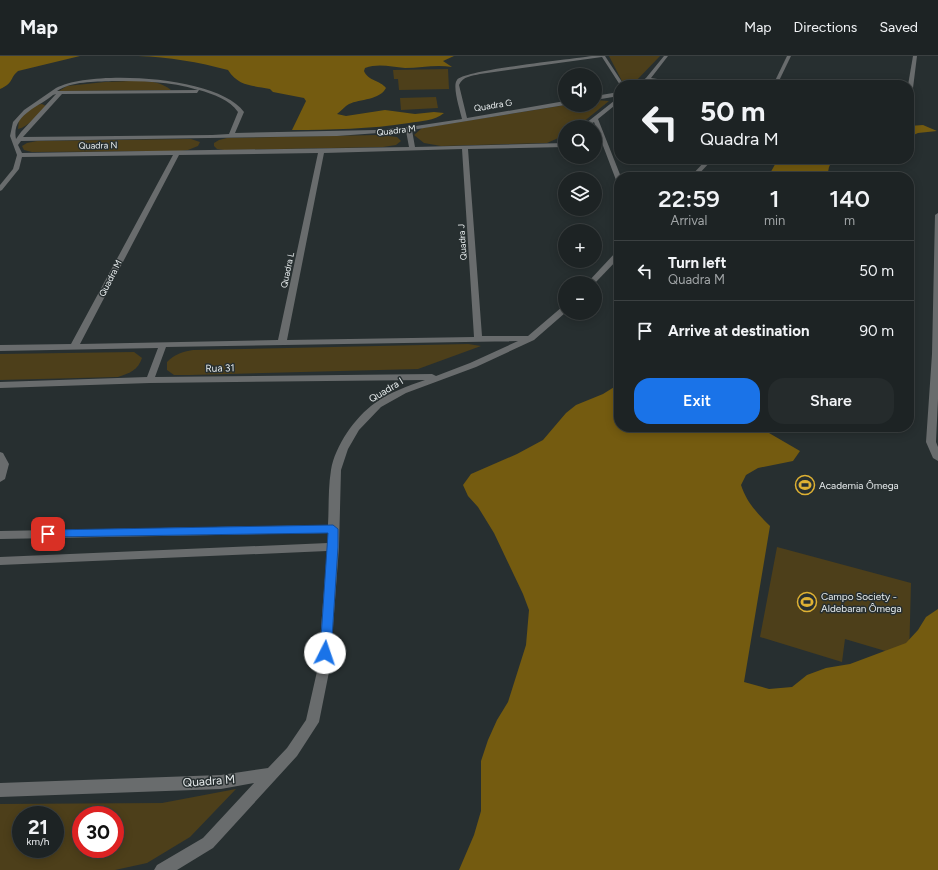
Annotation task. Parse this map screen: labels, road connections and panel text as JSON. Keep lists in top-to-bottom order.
{
  "streets": {
    "street": [
      "Quadra G",
      "Quadra M",
      "Quadra N",
      "Quadra J",
      "Quadra L",
      "Rua 31",
      "Quadra I"
    ]
  },
  "crossings": [
    ["Quadra G", "Quadra M"],
    ["Quadra M", "Quadra N"],
    ["Quadra M", "Quadra L"],
    ["Quadra M", "Quadra I"],
    ["Rua 31", "Quadra I"]
  ],
  "places": {
    "sports": ["Academia Ômega", "Campo Society - Aldebaran Ômega"]
  },
  "page": {
    "header": "Map",
    "nav": ["Map", "Directions", "Saved"],
    "map_buttons": ["+", "−"],
    "turn": ["50 m", "Quadra M"],
    "eta": [
      "22:59",
      "Arrival",
      "1",
      "min",
      "140",
      "m"
    ],
    "list": [
      {
        "name": "Turn left",
        "note": "Quadra M",
        "value": "50 m"
      },
      {
        "name": "Arrive at destination",
        "value": "90 m"
      }
    ],
    "buttons": ["Exit", "Share"],
    "speed": "21 km/h",
    "limit": "30"
  }
}
